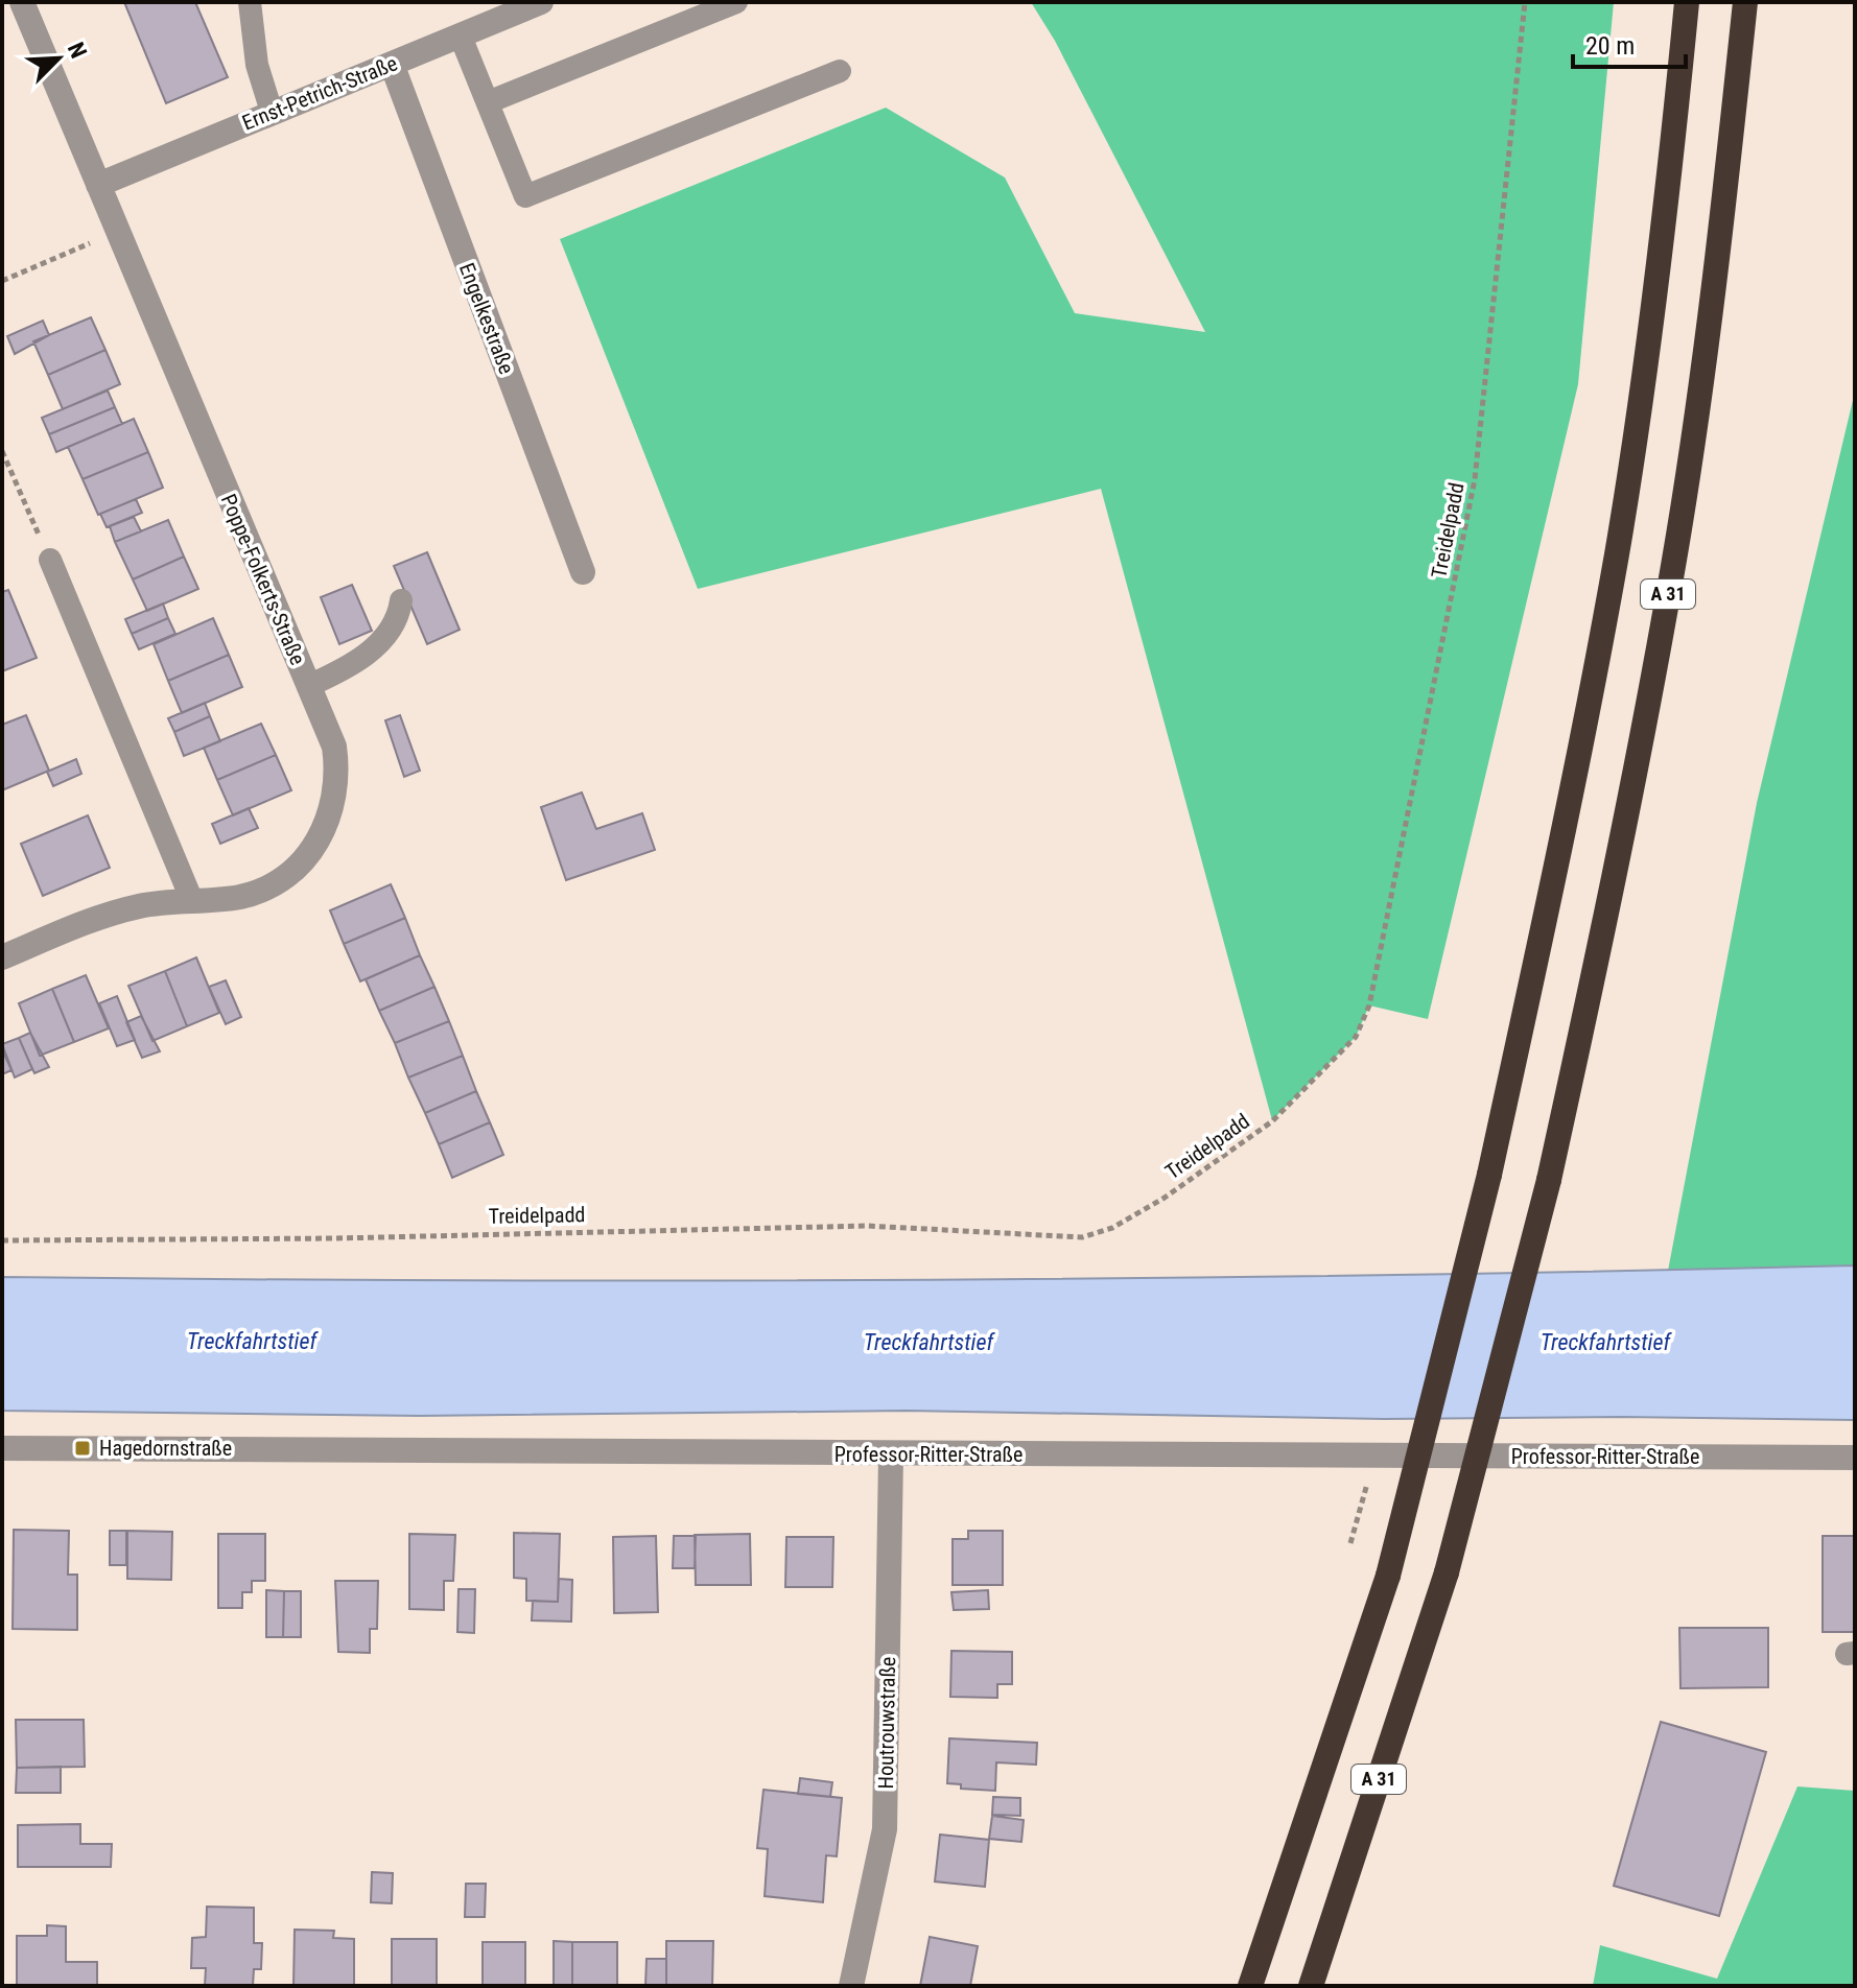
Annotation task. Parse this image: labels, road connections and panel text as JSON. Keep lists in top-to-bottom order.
{
  "streets": {
    "highway": ["A 31"],
    "street": [
      "Ernst-Petrich-Straße",
      "Engelkestraße",
      "Poppe-Folkerts-Straße",
      "Professor-Ritter-Straße",
      "Houtrouwstraße"
    ],
    "path": ["Treidelpadd"]
  },
  "crossings": [
    ["Ernst-Petrich-Straße", "Engelkestraße"],
    ["Ernst-Petrich-Straße", "Poppe-Folkerts-Straße"],
    ["Professor-Ritter-Straße", "Houtrouwstraße"]
  ],
  "water": ["Treckfahrtstief"],
  "places": {
    "transit": ["Hagedornstraße"]
  },
  "scale_bar": "20 m",
  "north": "top right"
}
